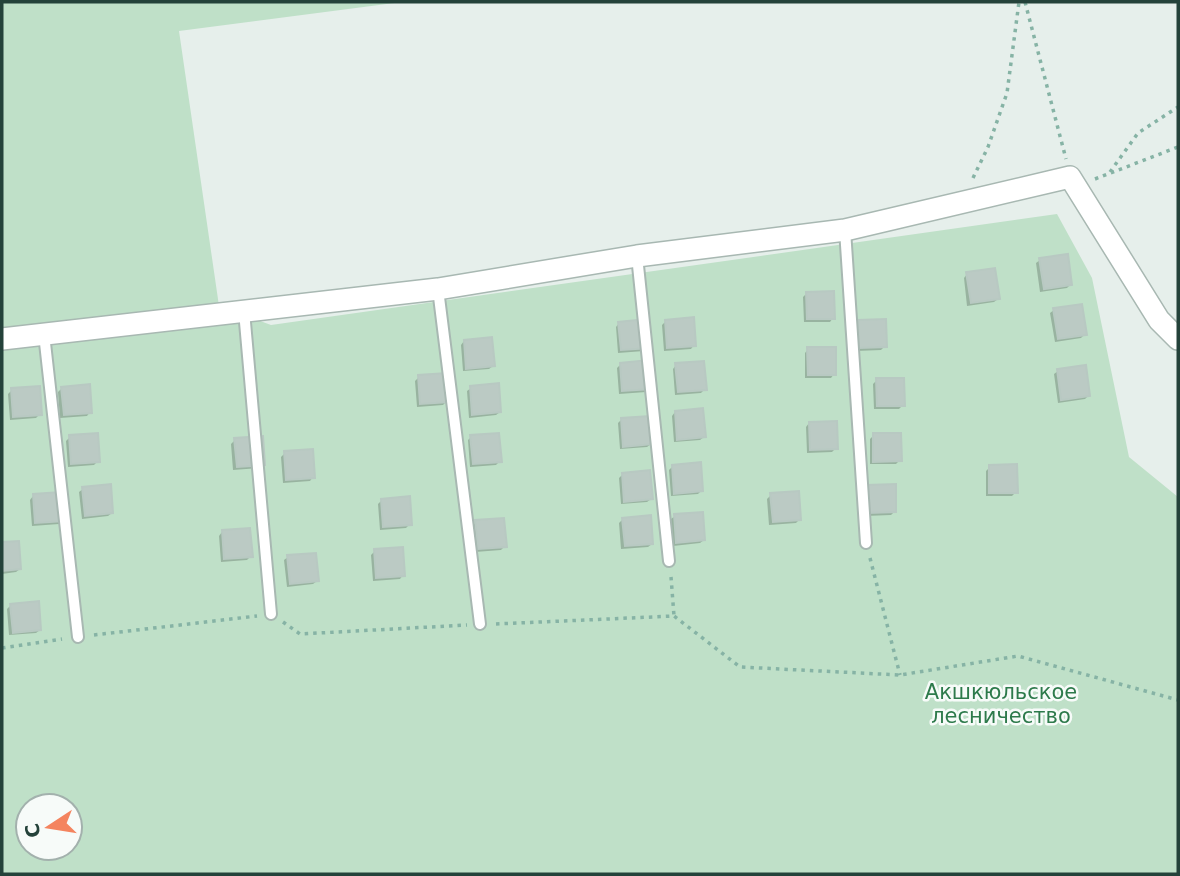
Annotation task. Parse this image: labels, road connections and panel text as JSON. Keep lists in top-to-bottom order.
{
  "parks": ["Акшкюльское лесничество"],
  "north": "left"
}
